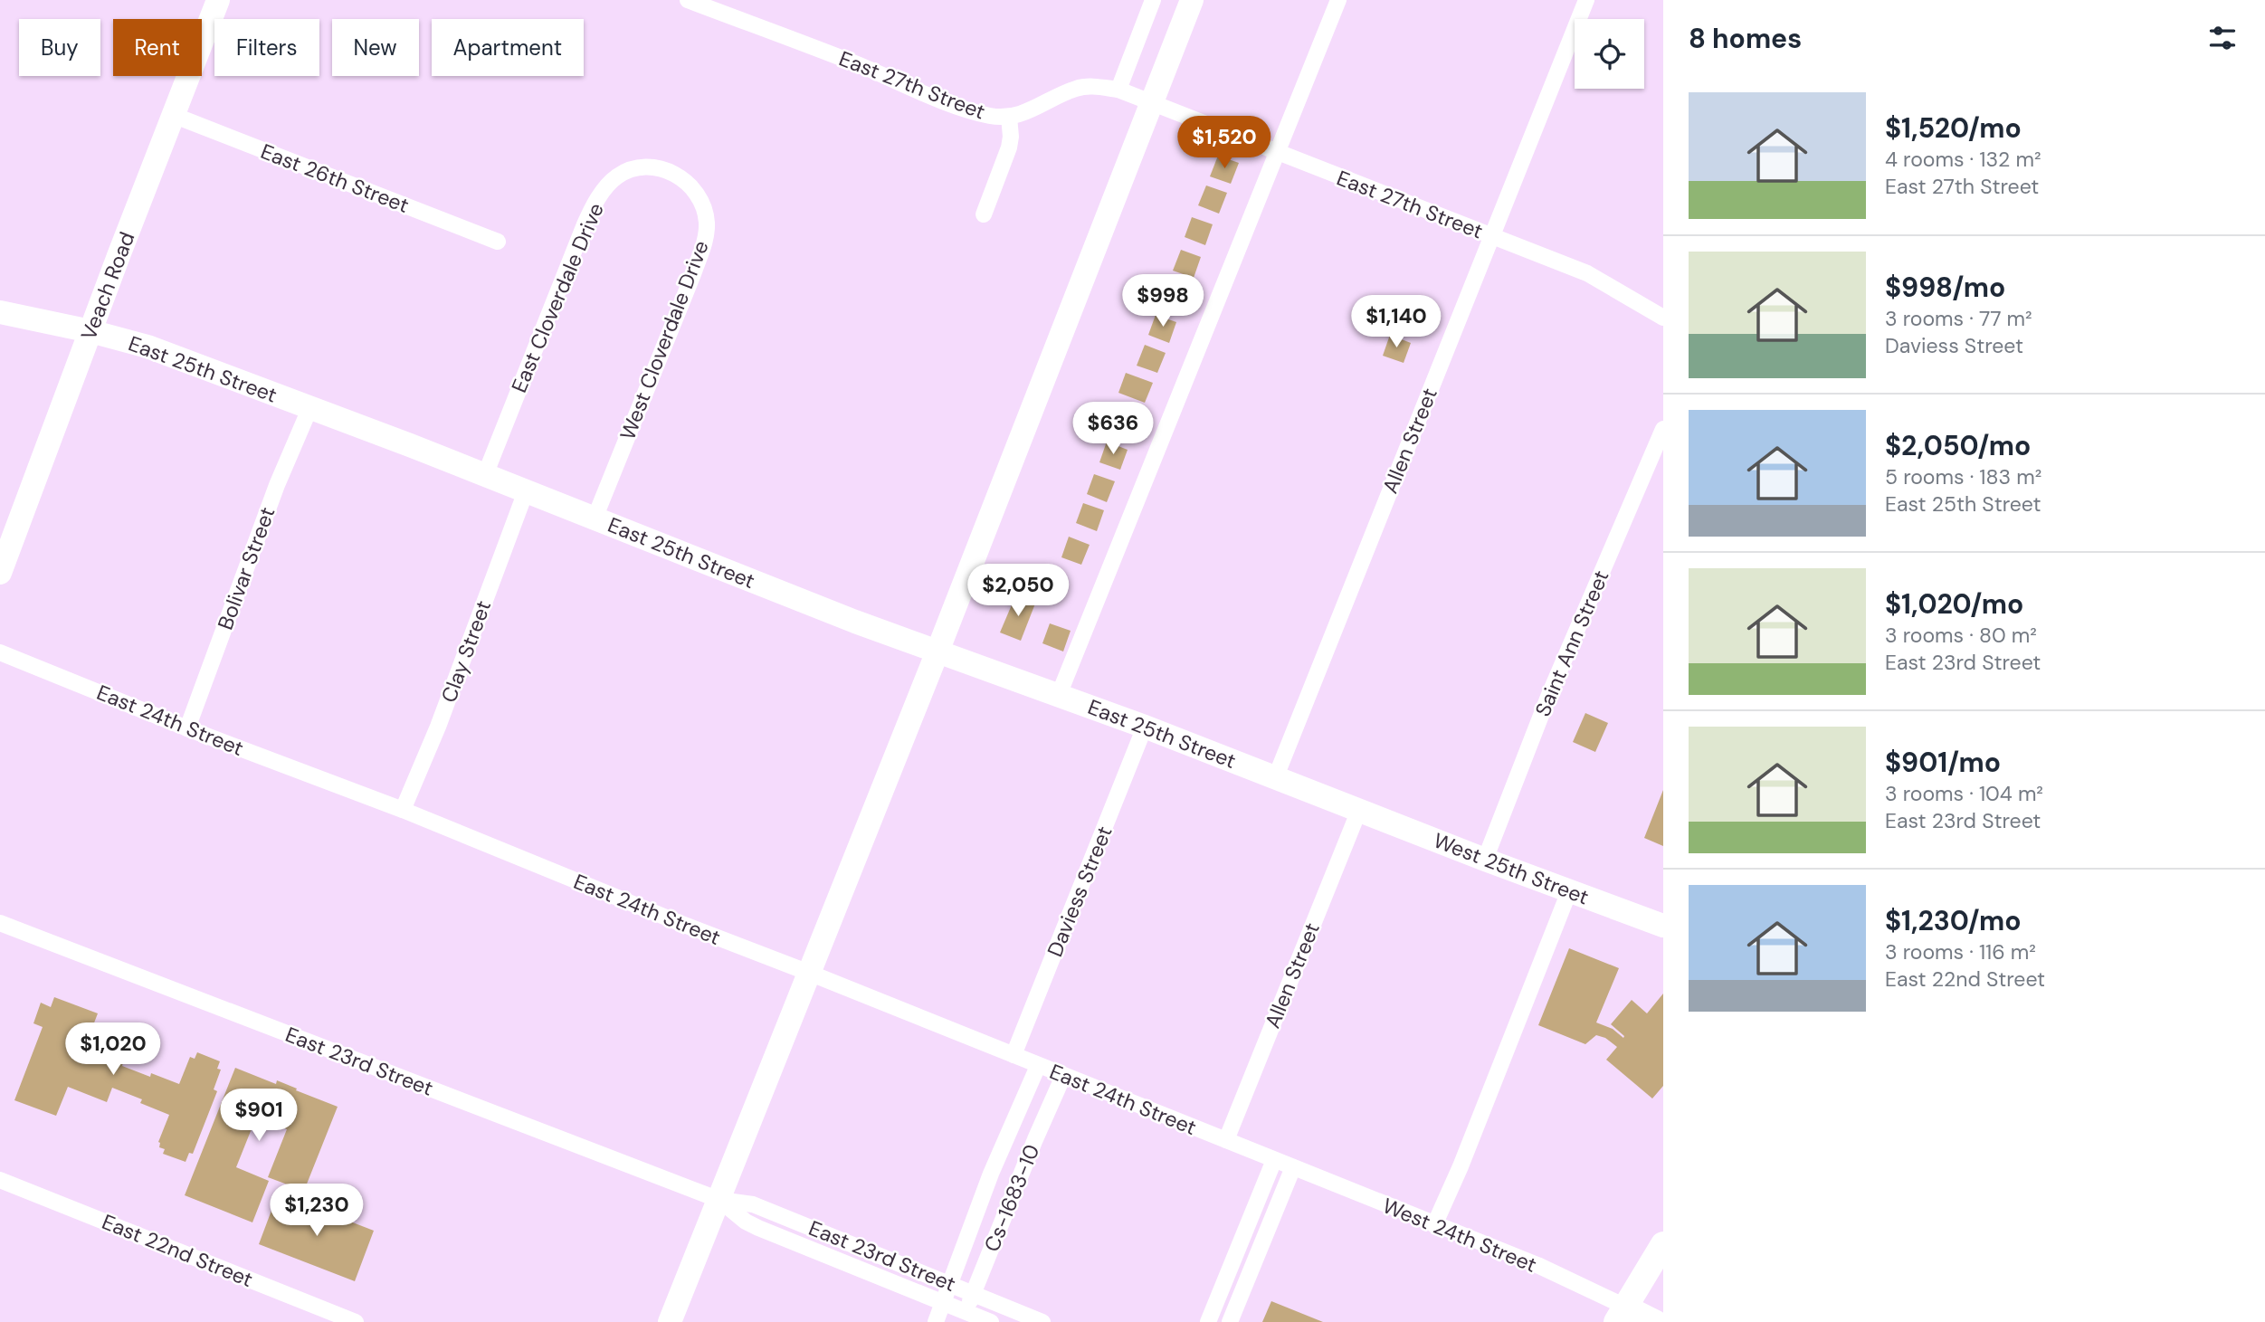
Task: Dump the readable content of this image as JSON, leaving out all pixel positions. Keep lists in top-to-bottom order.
{
  "streets": {
    "street": [
      "East 27th Street",
      "East 26th Street",
      "Veach Road",
      "East Cloverdale Drive",
      "West Cloverdale Drive",
      "East 25th Street",
      "Allen Street",
      "Bolivar Street",
      "Saint Ann Street",
      "Clay Street",
      "East 24th Street",
      "West 25th Street",
      "Daviess Street",
      "East 23rd Street",
      "Cs-1683-10",
      "West 24th Street",
      "East 22nd Street"
    ]
  },
  "crossings": [
    ["East 27th Street", "Allen Street"],
    ["East 26th Street", "Veach Road"],
    ["Veach Road", "East 25th Street"],
    ["East Cloverdale Drive", "West Cloverdale Drive"],
    ["East Cloverdale Drive", "East 25th Street"],
    ["West Cloverdale Drive", "East 25th Street"],
    ["East 25th Street", "Allen Street"],
    ["East 25th Street", "Bolivar Street"],
    ["East 25th Street", "Clay Street"],
    ["East 25th Street", "West 25th Street"],
    ["East 25th Street", "Daviess Street"],
    ["Allen Street", "East 24th Street"],
    ["Allen Street", "West 25th Street"],
    ["Bolivar Street", "East 24th Street"],
    ["Saint Ann Street", "West 25th Street"],
    ["Clay Street", "East 24th Street"],
    ["East 24th Street", "Daviess Street"],
    ["East 24th Street", "Cs-1683-10"],
    ["East 24th Street", "West 24th Street"],
    ["East 23rd Street", "Cs-1683-10"]
  ],
  "page": {
    "heading": "8 homes",
    "chip": [
      "Buy",
      "Rent",
      "Filters",
      "New",
      "Apartment"
    ],
    "list": [
      {
        "name": "$1,520/mo",
        "note": "4 rooms · 132 m² · East 27th Street"
      },
      {
        "name": "$998/mo",
        "note": "3 rooms · 77 m² · Daviess Street"
      },
      {
        "name": "$2,050/mo",
        "note": "5 rooms · 183 m² · East 25th Street"
      },
      {
        "name": "$1,020/mo",
        "note": "3 rooms · 80 m² · East 23rd Street"
      },
      {
        "name": "$901/mo",
        "note": "3 rooms · 104 m² · East 23rd Street"
      },
      {
        "name": "$1,230/mo",
        "note": "3 rooms · 116 m² · East 22nd Street"
      }
    ],
    "price": [
      "$1,520",
      "$998",
      "$1,140",
      "$636",
      "$2,050",
      "$1,020",
      "$901",
      "$1,230"
    ]
  }
}
